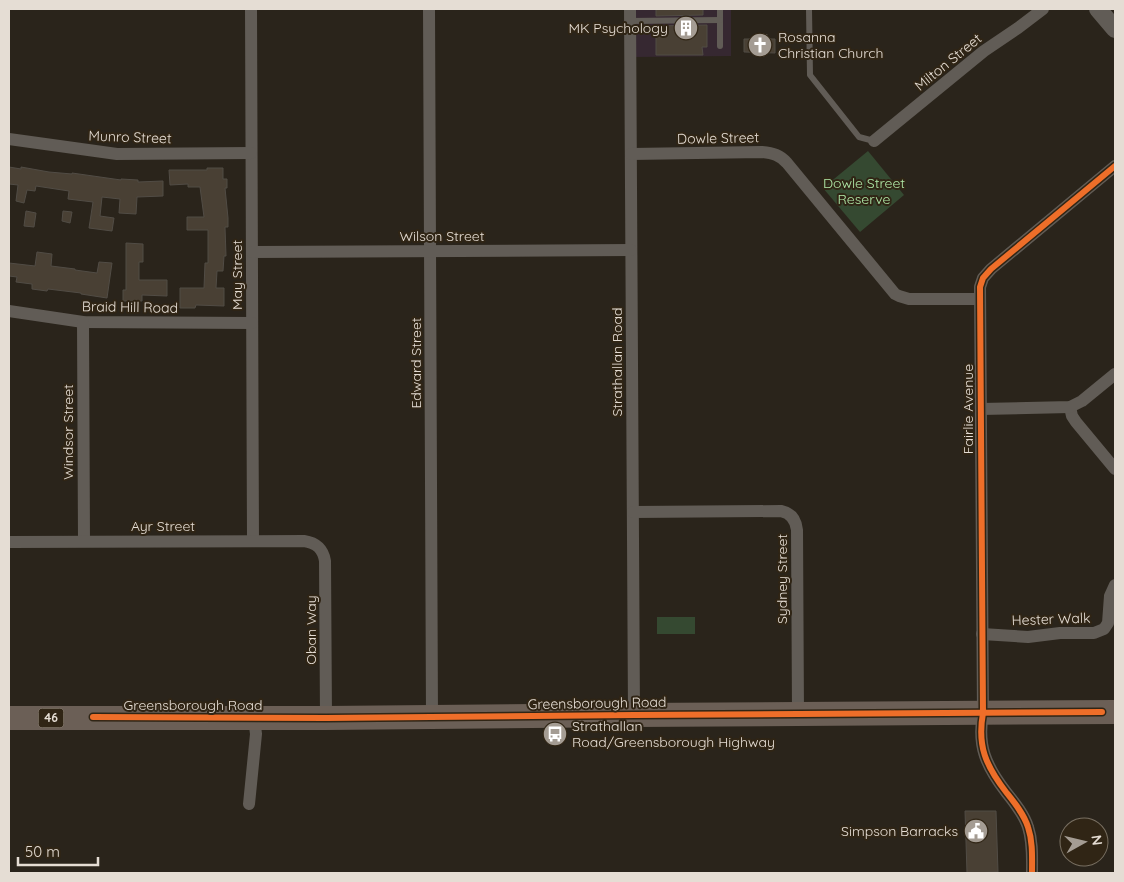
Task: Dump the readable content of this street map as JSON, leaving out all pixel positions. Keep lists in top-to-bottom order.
{
  "streets": {
    "highway": ["Greensborough Road", "46"],
    "street": [
      "Milton Street",
      "Munro Street",
      "Dowle Street",
      "Wilson Street",
      "May Street",
      "Braid Hill Road",
      "Strathallan Road",
      "Edward Street",
      "Fairlie Avenue",
      "Windsor Street",
      "Ayr Street",
      "Sydney Street",
      "Hester Walk",
      "Oban Way"
    ]
  },
  "crossings": [
    ["Munro Street", "May Street"],
    ["Dowle Street", "Strathallan Road"],
    ["Dowle Street", "Fairlie Avenue"],
    ["Wilson Street", "May Street"],
    ["Wilson Street", "Strathallan Road"],
    ["Wilson Street", "Edward Street"],
    ["May Street", "Braid Hill Road"],
    ["May Street", "Ayr Street"],
    ["Braid Hill Road", "Windsor Street"],
    ["Strathallan Road", "Sydney Street"],
    ["Strathallan Road", "Greensborough Road"],
    ["Edward Street", "Greensborough Road"],
    ["Fairlie Avenue", "Hester Walk"],
    ["Fairlie Avenue", "Greensborough Road"],
    ["Windsor Street", "Ayr Street"],
    ["Ayr Street", "Oban Way"],
    ["Sydney Street", "Greensborough Road"],
    ["Oban Way", "Greensborough Road"]
  ],
  "parks": ["Dowle Street Reserve"],
  "places": {
    "building": ["MK Psychology"],
    "church": ["Rosanna Christian Church"],
    "bus stop": ["Strathallan Road/Greensborough Highway"],
    "public building": ["Simpson Barracks"]
  },
  "scale_bar": "50 m",
  "north": "right"
}
